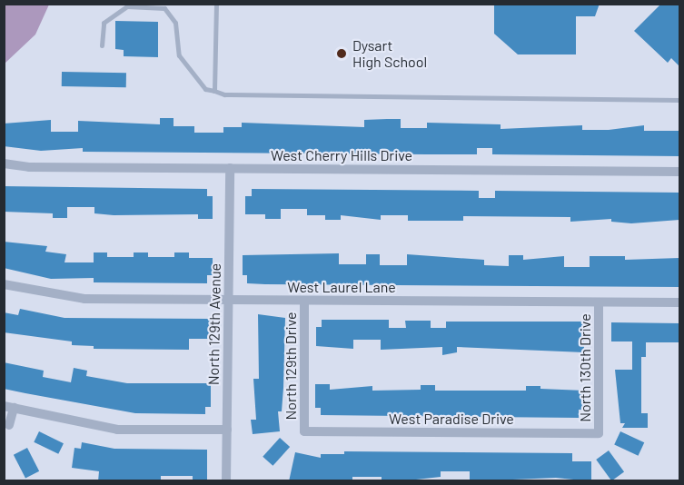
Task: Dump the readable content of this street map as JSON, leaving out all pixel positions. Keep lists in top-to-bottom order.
{
  "streets": {
    "street": [
      "West Cherry Hills Drive",
      "West Laurel Lane",
      "North 129th Avenue",
      "North 129th Drive",
      "North 130th Drive",
      "West Paradise Drive"
    ]
  },
  "crossings": [
    ["West Cherry Hills Drive", "North 129th Avenue"],
    ["West Laurel Lane", "North 129th Avenue"],
    ["West Laurel Lane", "North 129th Drive"],
    ["West Laurel Lane", "North 130th Drive"],
    ["North 129th Drive", "West Paradise Drive"],
    ["North 130th Drive", "West Paradise Drive"]
  ],
  "places": ["Dysart High School"]
}
